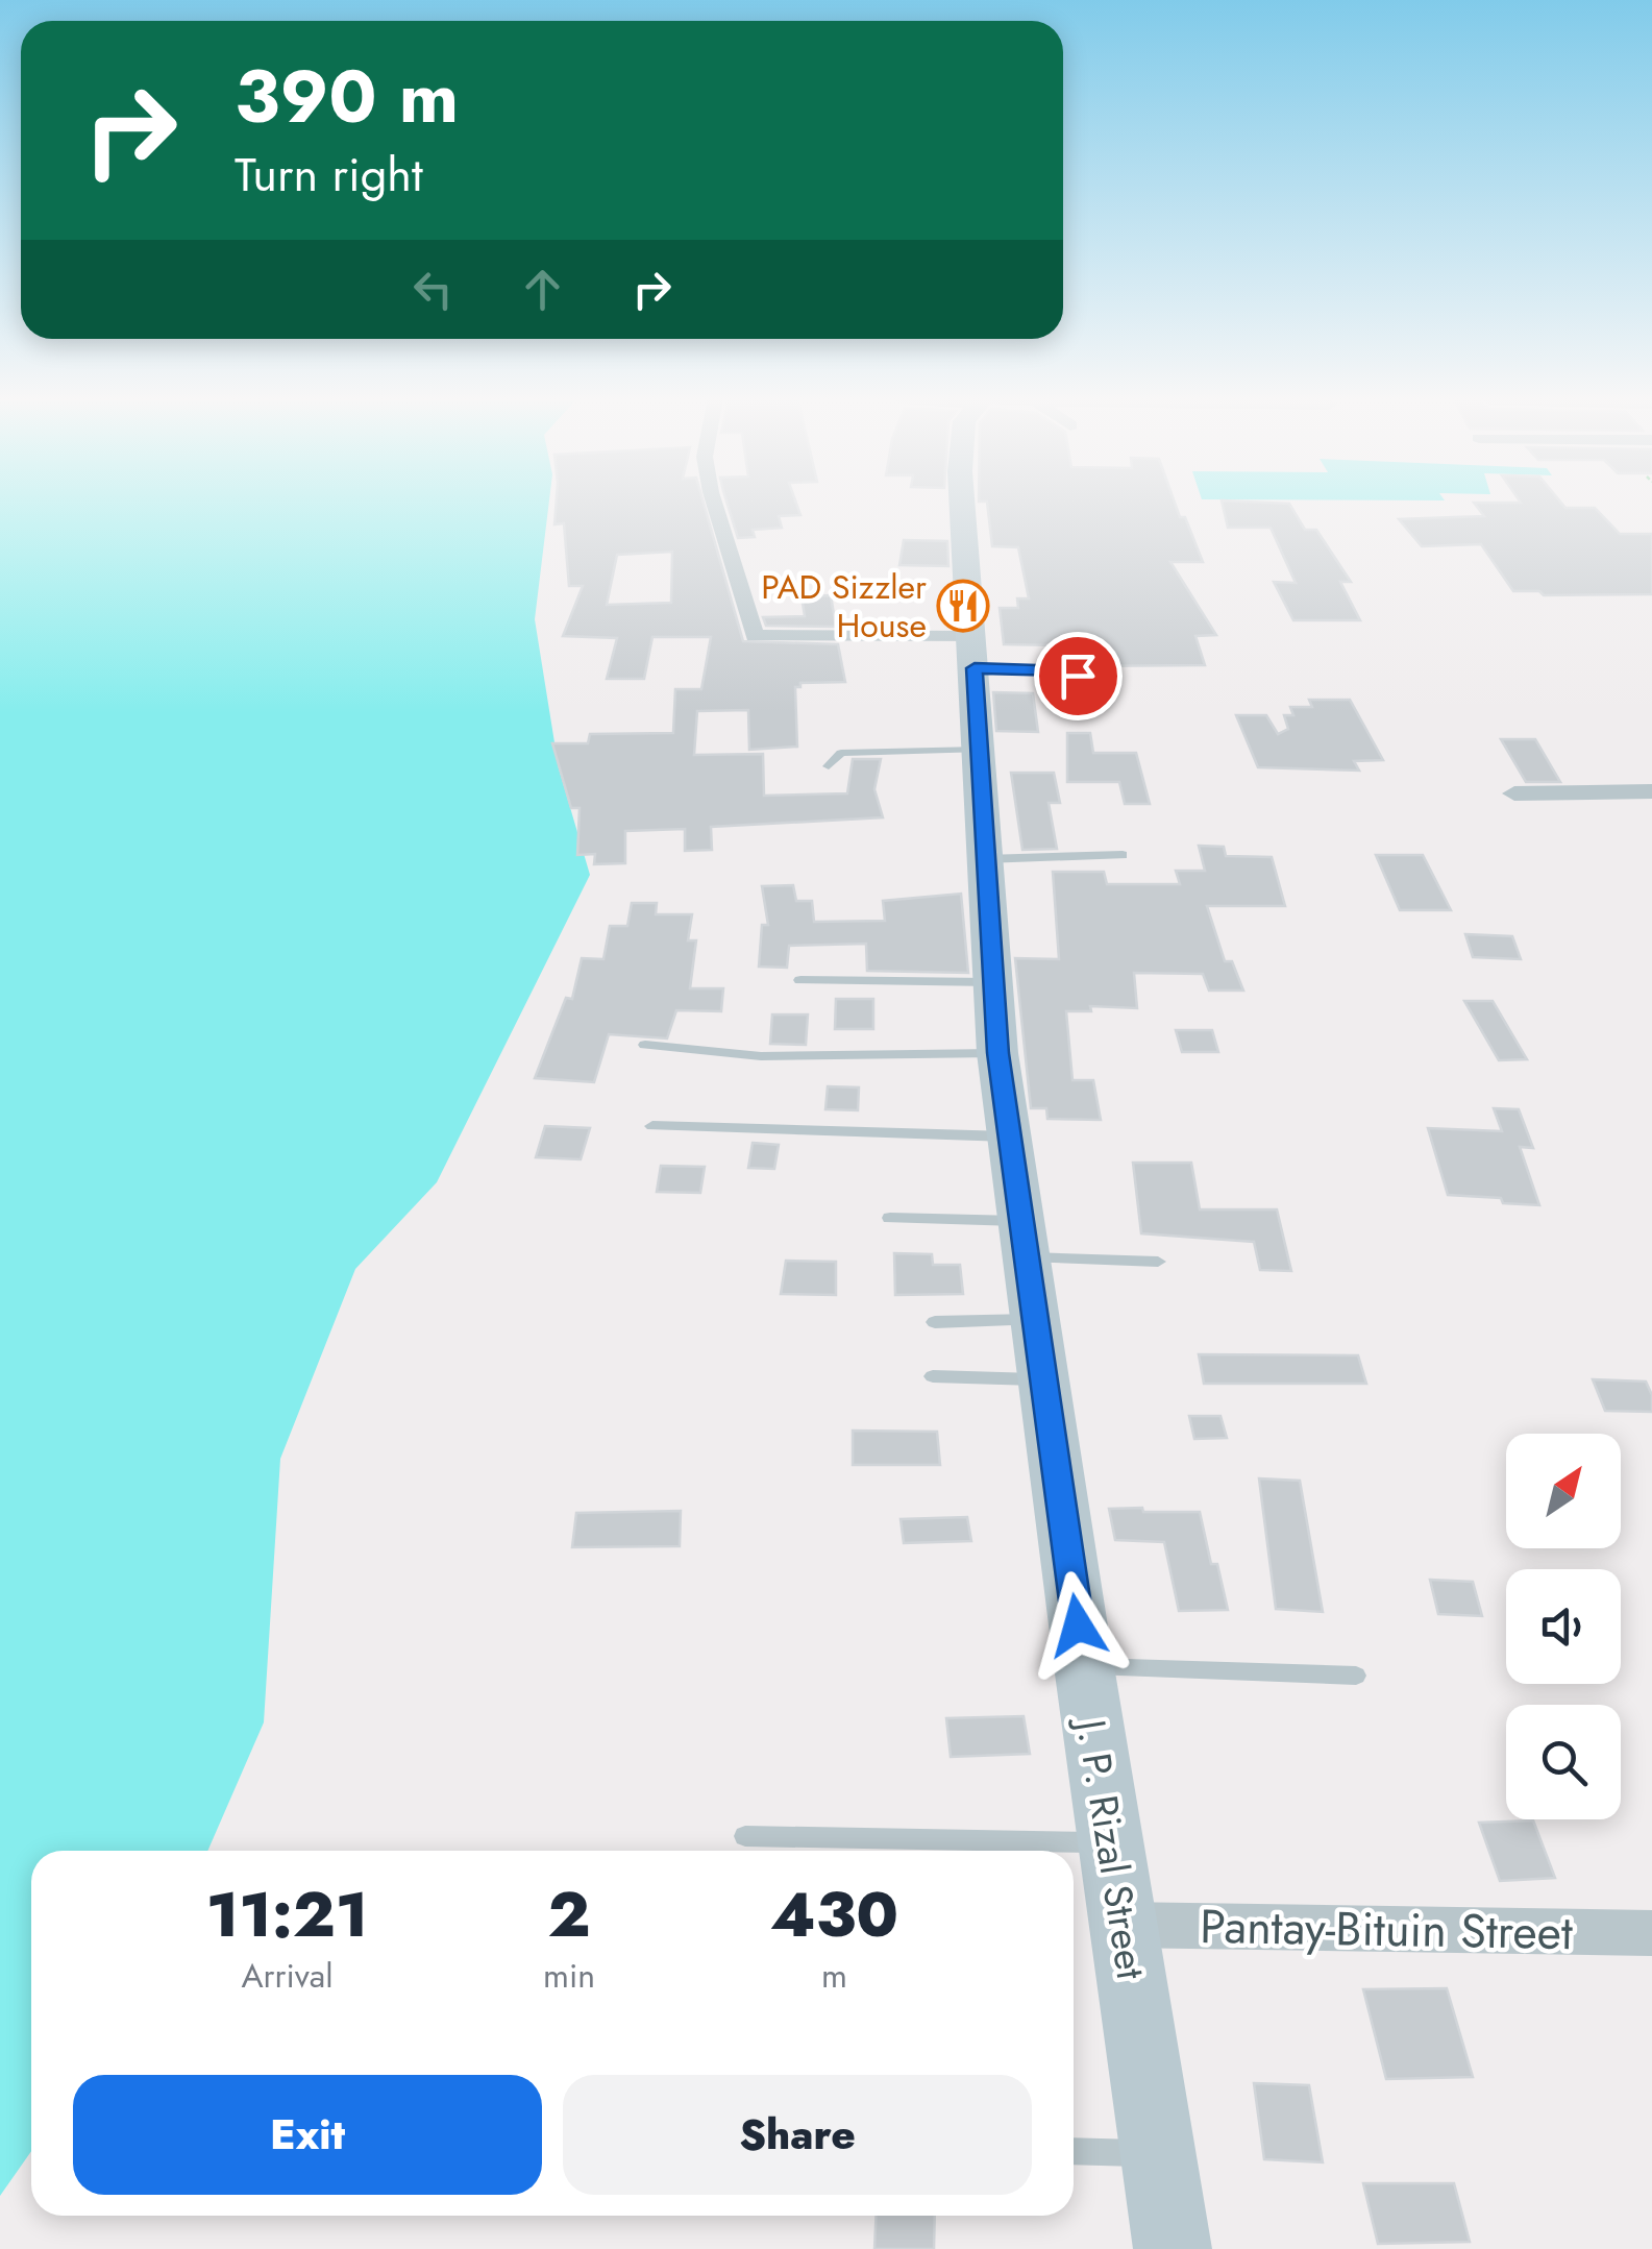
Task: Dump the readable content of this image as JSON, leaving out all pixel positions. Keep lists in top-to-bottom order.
{
  "streets": {
    "main road": ["J. P. Rizal Street"],
    "street": ["Pantay-Bituin Street"]
  },
  "crossings": [
    ["J. P. Rizal Street", "Pantay-Bituin Street"]
  ],
  "places": {
    "restaurant": ["PAD Sizzler House"]
  },
  "north": "top right",
  "page": {
    "turn": ["390 m", "Turn right"],
    "eta": [
      "11:21",
      "Arrival",
      "2",
      "min",
      "430",
      "m"
    ],
    "buttons": ["Exit", "Share"]
  }
}
